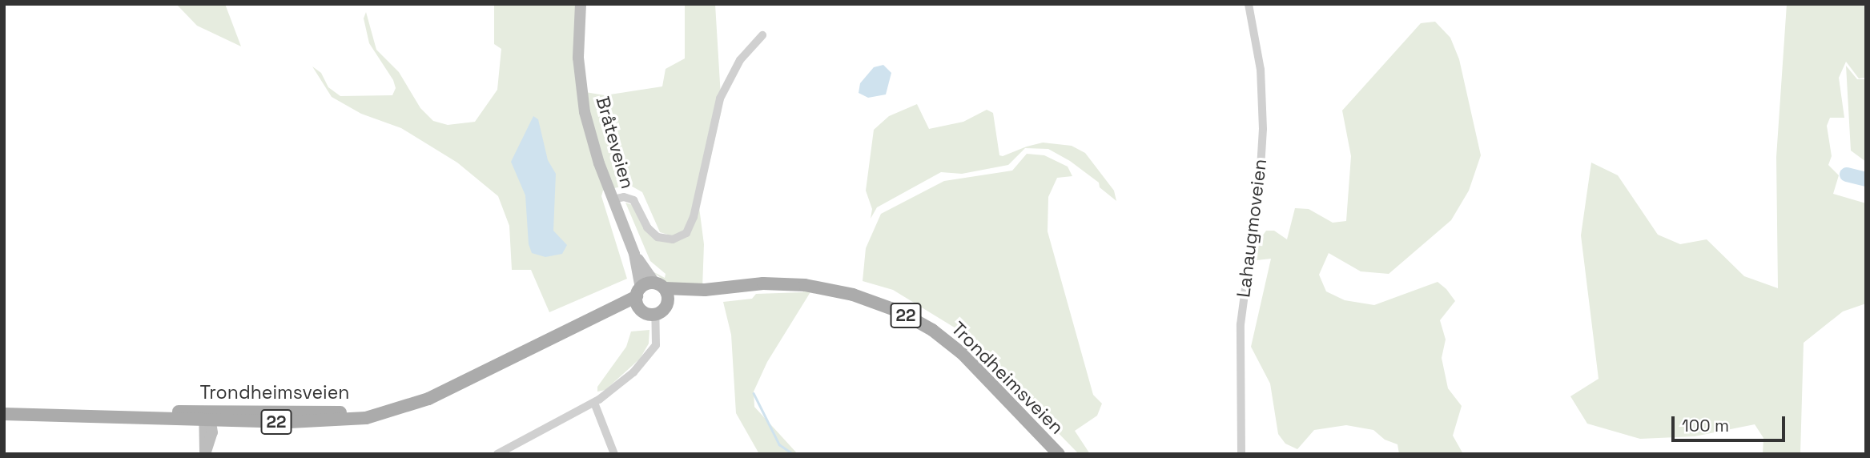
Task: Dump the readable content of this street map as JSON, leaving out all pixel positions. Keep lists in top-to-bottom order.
{
  "streets": {
    "main road": ["Bråteveien", "22", "Trondheimsveien"],
    "street": ["Lahaugmoveien"]
  },
  "crossings": [
    ["Bråteveien", "22"],
    ["Bråteveien", "Trondheimsveien"],
    ["22", "Trondheimsveien"]
  ],
  "scale_bar": "100 m"
}
